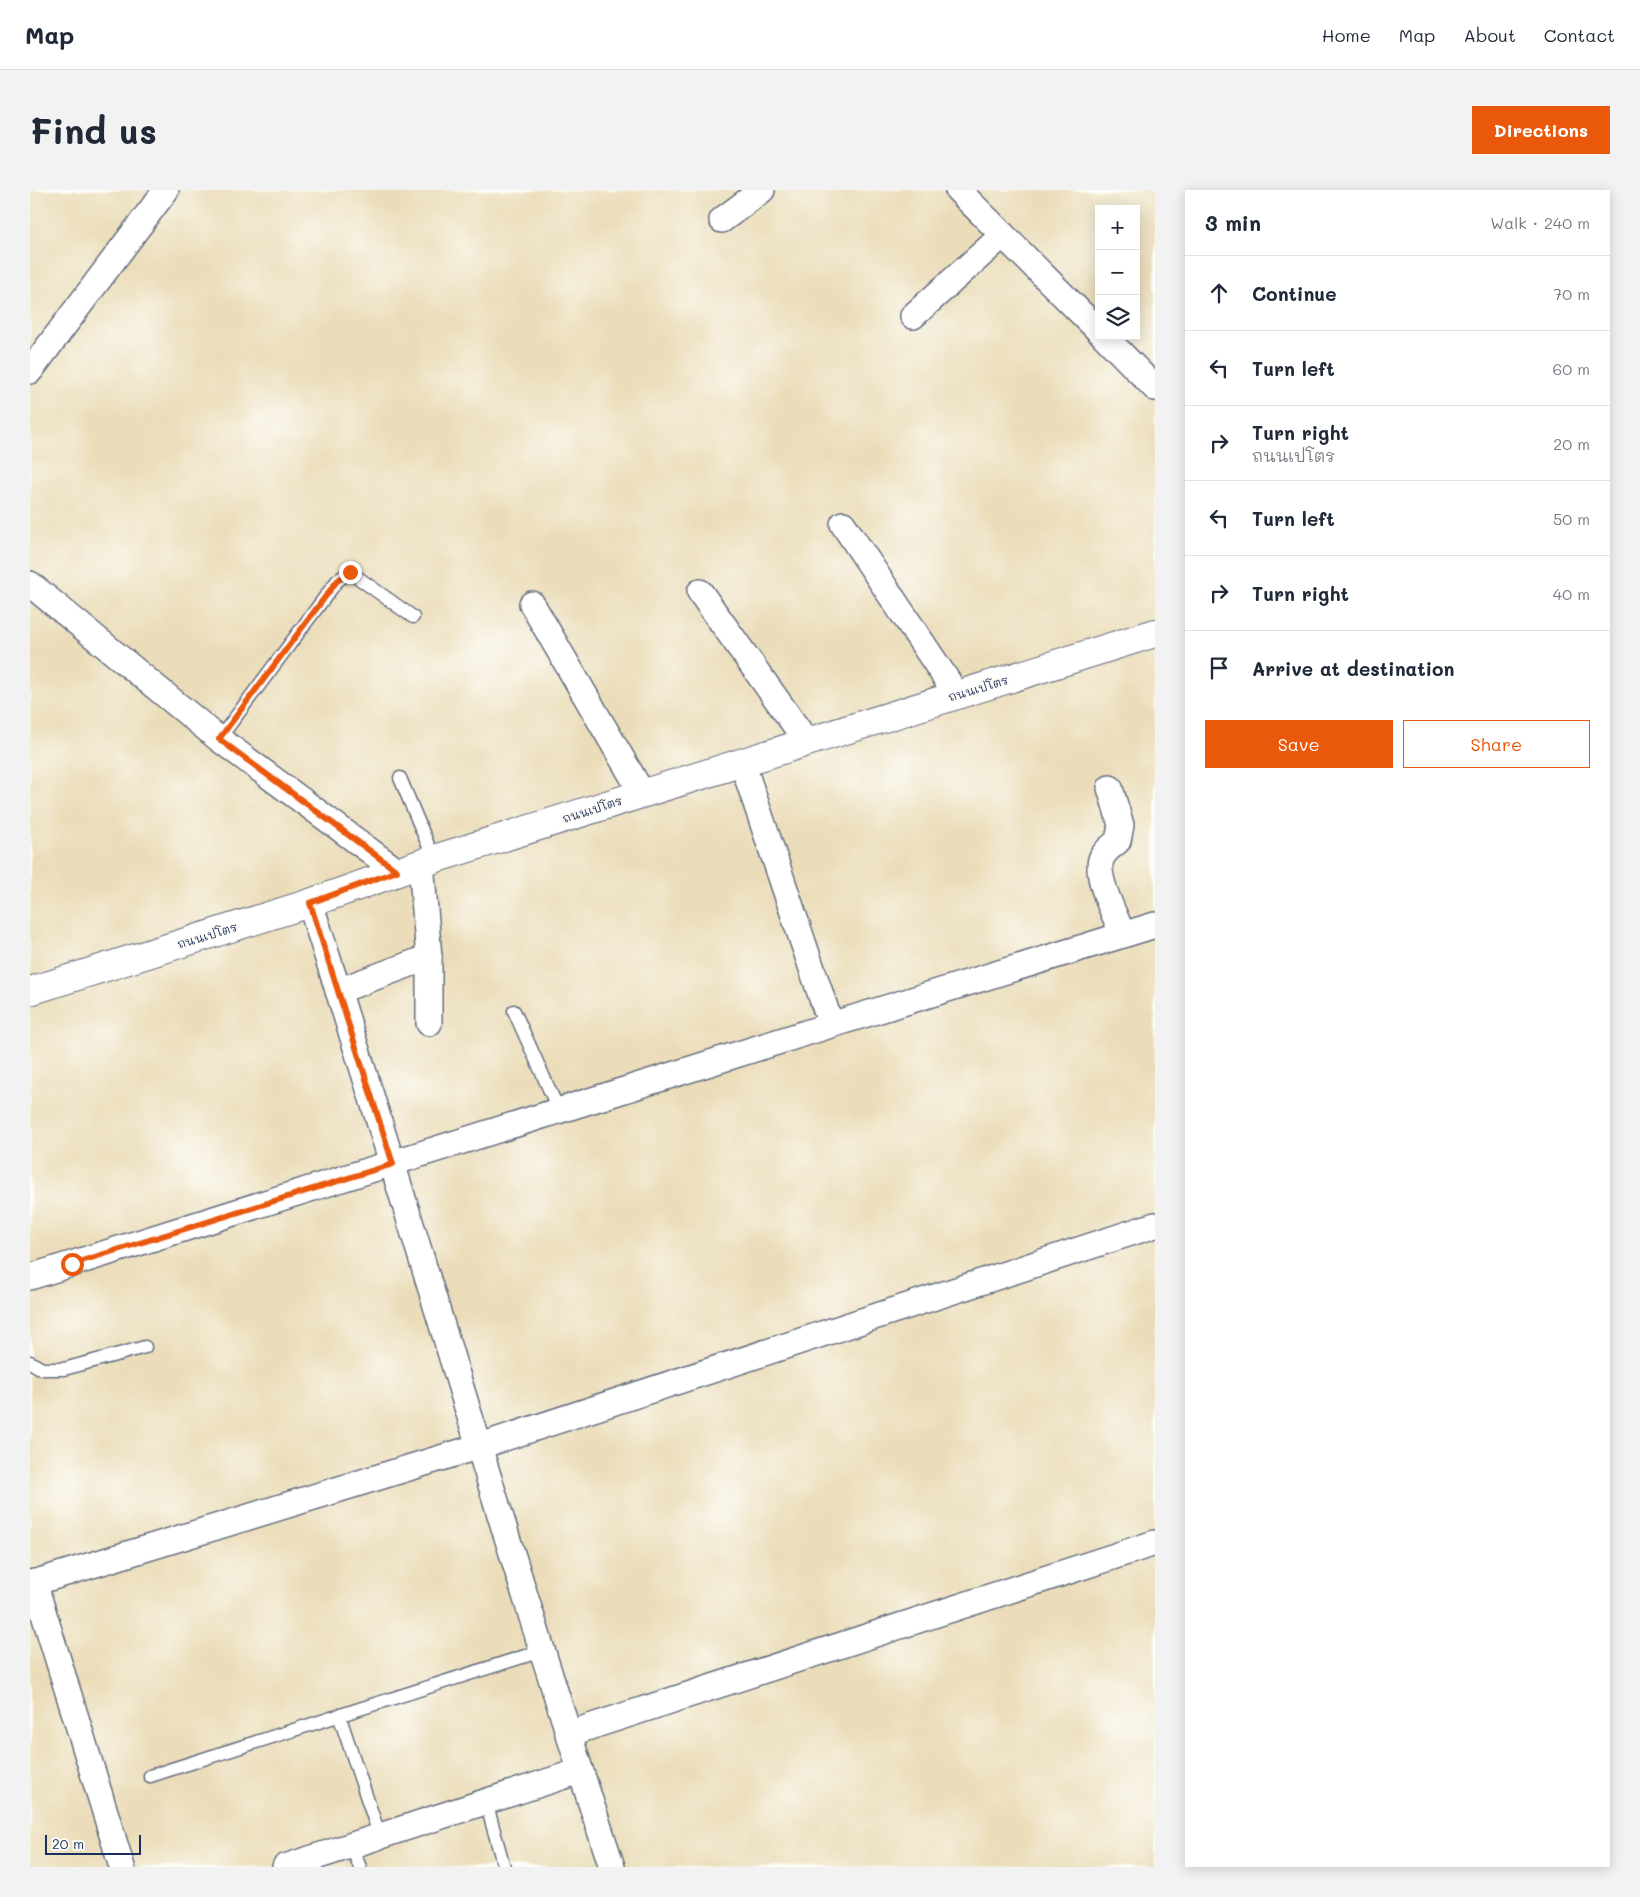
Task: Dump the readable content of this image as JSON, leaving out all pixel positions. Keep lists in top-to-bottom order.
{
  "streets": {
    "street": ["ถนนเปโตร"]
  },
  "scale_bar": "20 m",
  "page": {
    "header": "Map",
    "nav": [
      "Home",
      "Map",
      "About",
      "Contact"
    ],
    "buttons": [
      "Directions",
      ["Save", "Share"]
    ],
    "title": "Find us",
    "heading": ["3 min", "Walk · 240 m"],
    "map_buttons": ["+", "−"],
    "list": [
      ["Continue", "70 m"],
      ["Turn left", "60 m"],
      ["Turn right", "ถนนเปโตร", "20 m"],
      ["Turn left", "50 m"],
      ["Turn right", "40 m"],
      "Arrive at destination"
    ],
    "scale": "20 m"
  }
}
